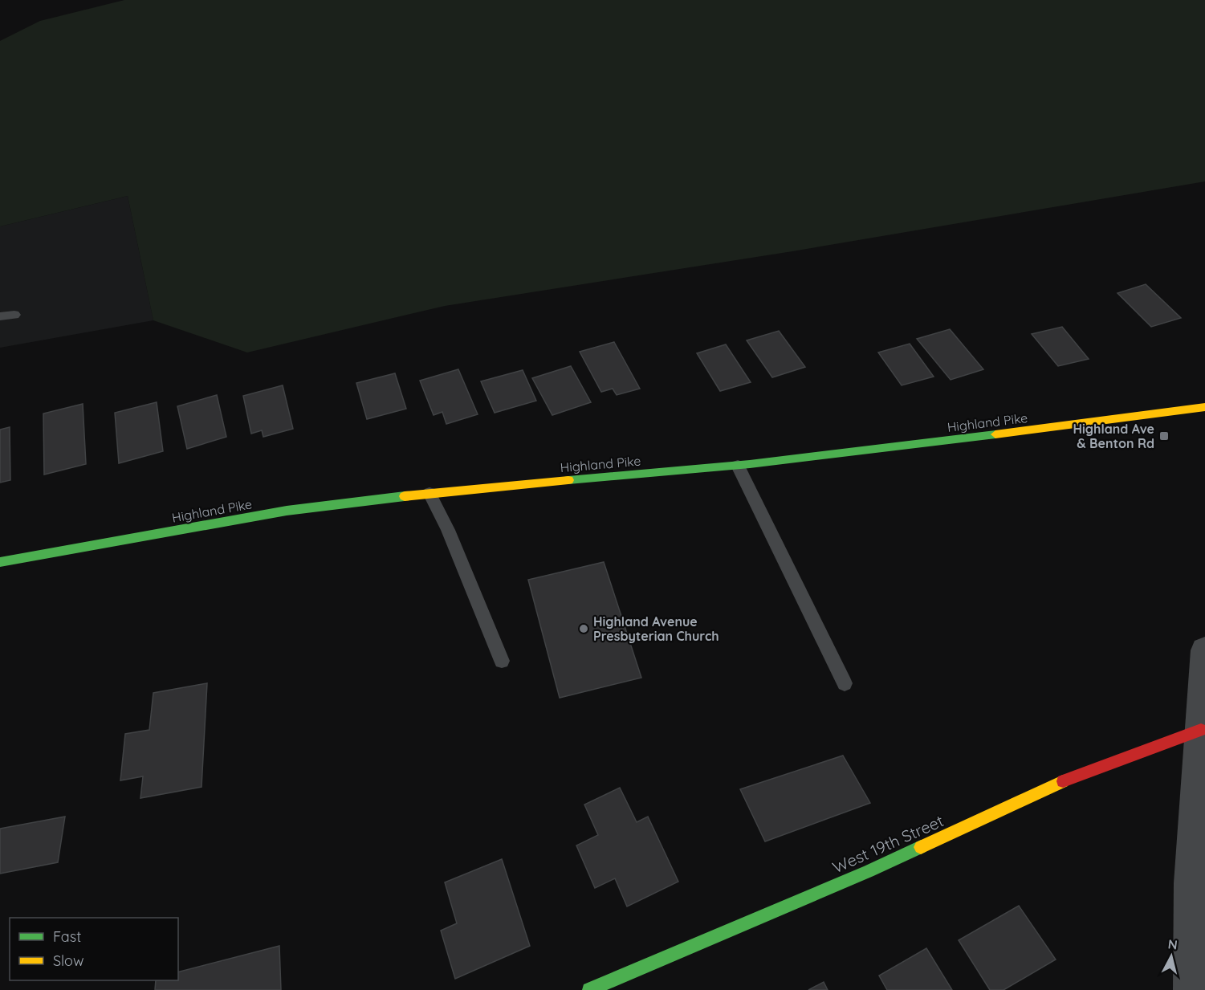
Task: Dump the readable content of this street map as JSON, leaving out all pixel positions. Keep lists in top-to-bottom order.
{
  "streets": {
    "street": ["Highland Pike", "West 19th Street"]
  },
  "places": {
    "transit": ["Highland Ave & Benton Rd"],
    "other": ["Highland Avenue Presbyterian Church"]
  },
  "legend": ["Fast", "Slow"],
  "north": "top"
}
